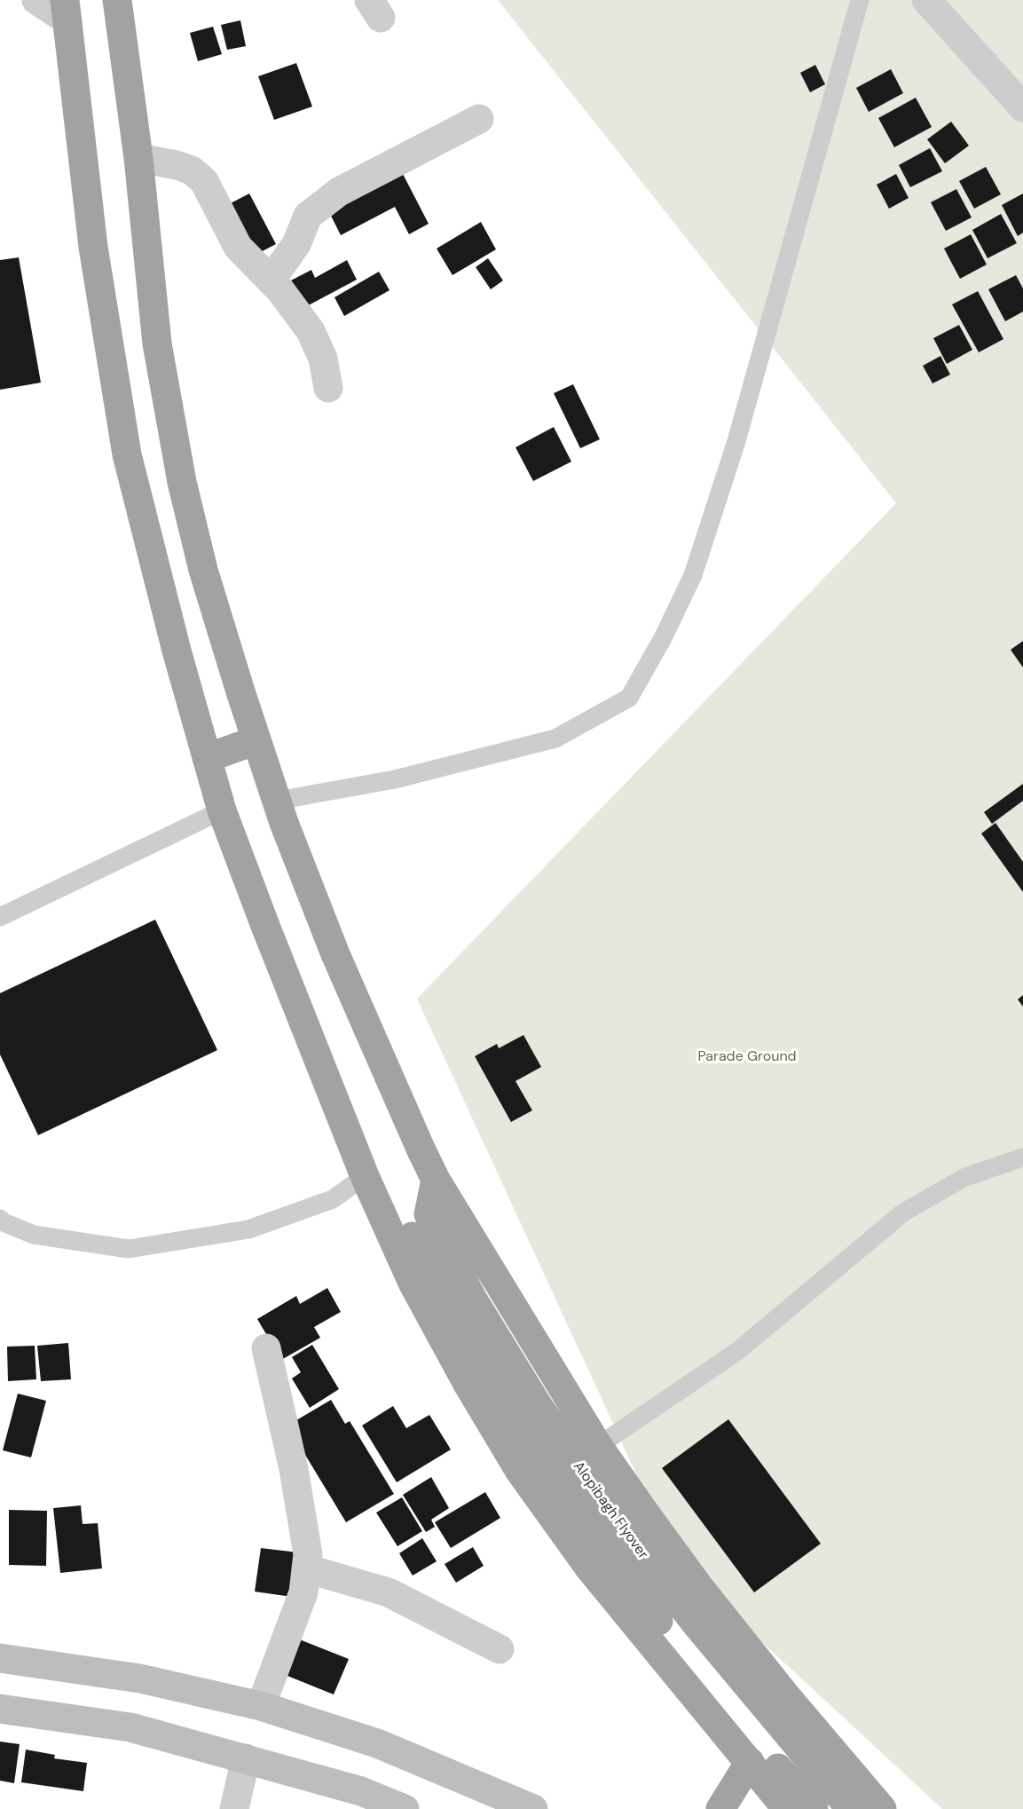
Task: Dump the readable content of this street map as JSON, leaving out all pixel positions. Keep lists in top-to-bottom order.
{
  "streets": {
    "highway": ["Alopibagh Flyover"]
  },
  "parks": ["Parade Ground"]
}
